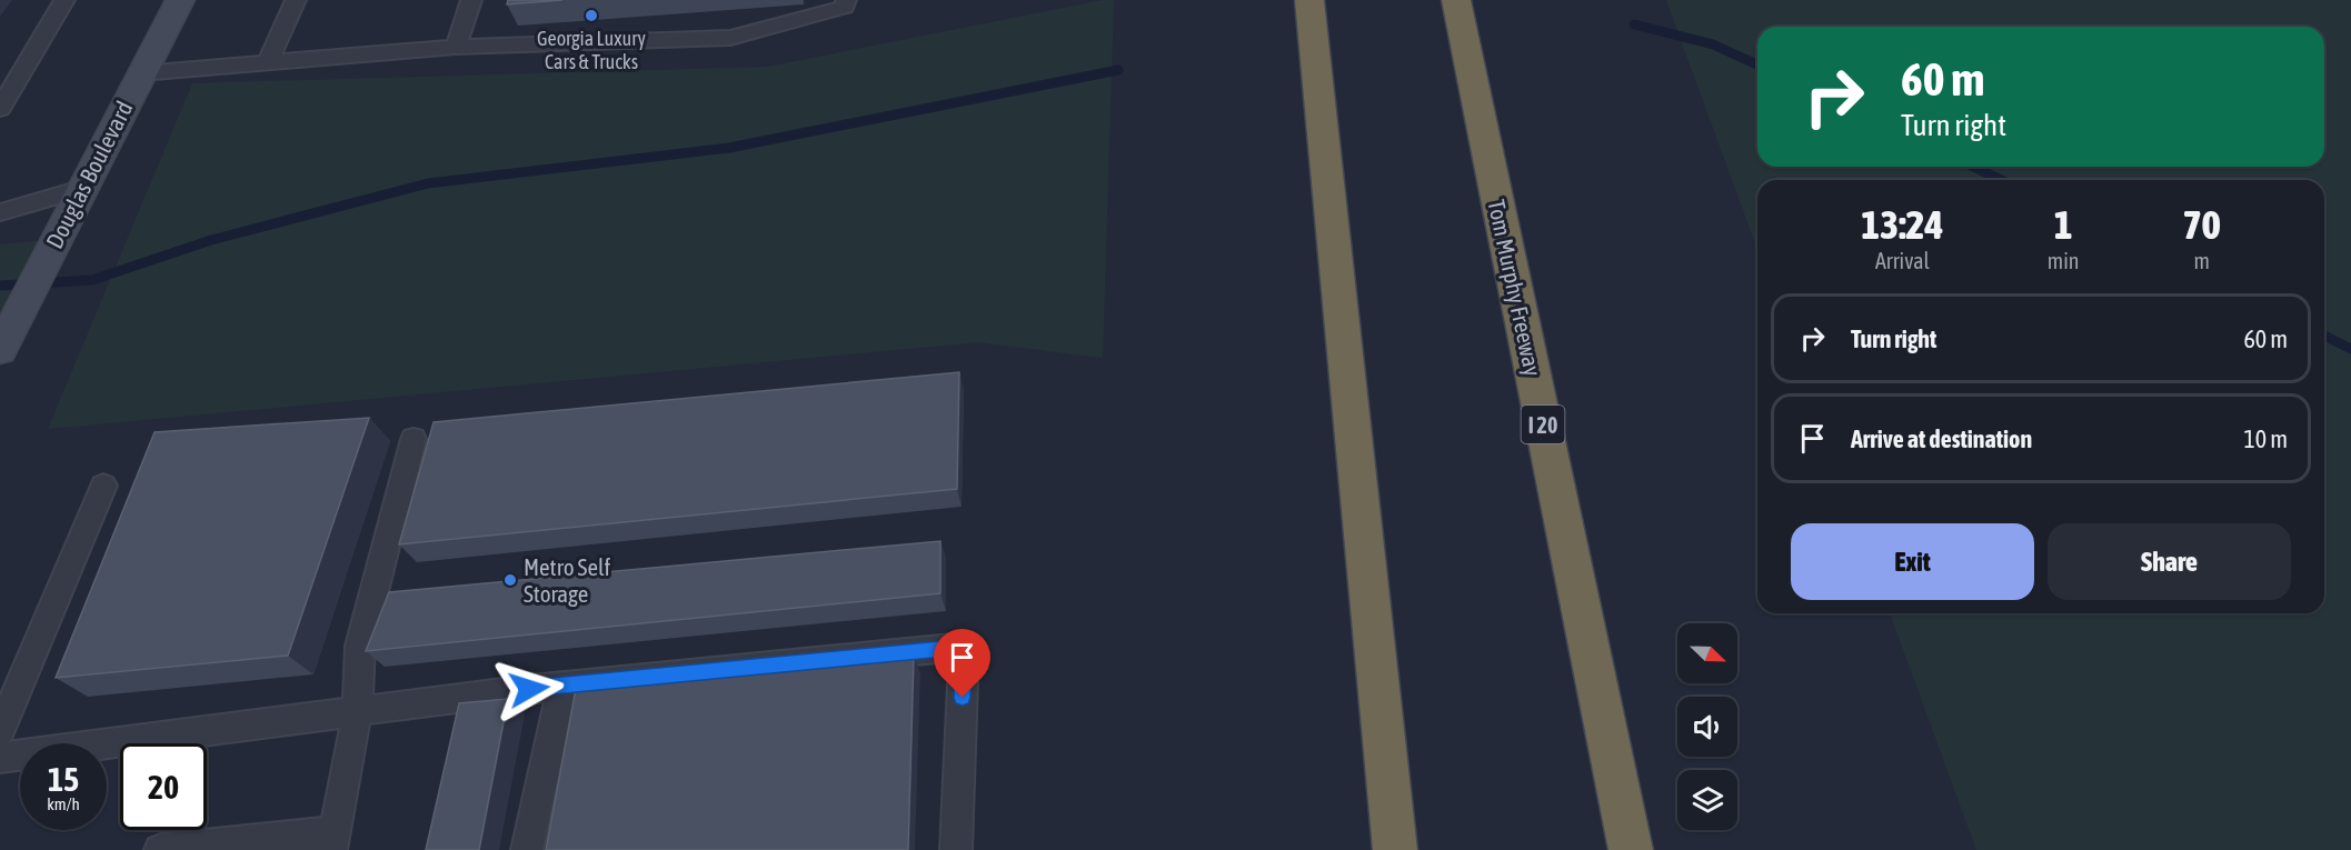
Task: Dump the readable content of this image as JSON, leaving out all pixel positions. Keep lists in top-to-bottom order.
{
  "streets": {
    "highway": ["Tom Murphy Freeway", "I 20"],
    "main road": ["Douglas Boulevard"]
  },
  "places": ["Georgia Luxury Cars & Trucks", "Metro Self Storage"],
  "north": "bottom right",
  "page": {
    "turn": ["60 m", "Turn right"],
    "eta": [
      "13:24",
      "Arrival",
      "1",
      "min",
      "70",
      "m"
    ],
    "list": [
      {
        "name": "Turn right",
        "value": "60 m"
      },
      {
        "name": "Arrive at destination",
        "value": "10 m"
      }
    ],
    "buttons": ["Exit", "Share"],
    "speed": "15 km/h",
    "limit": "20"
  }
}
